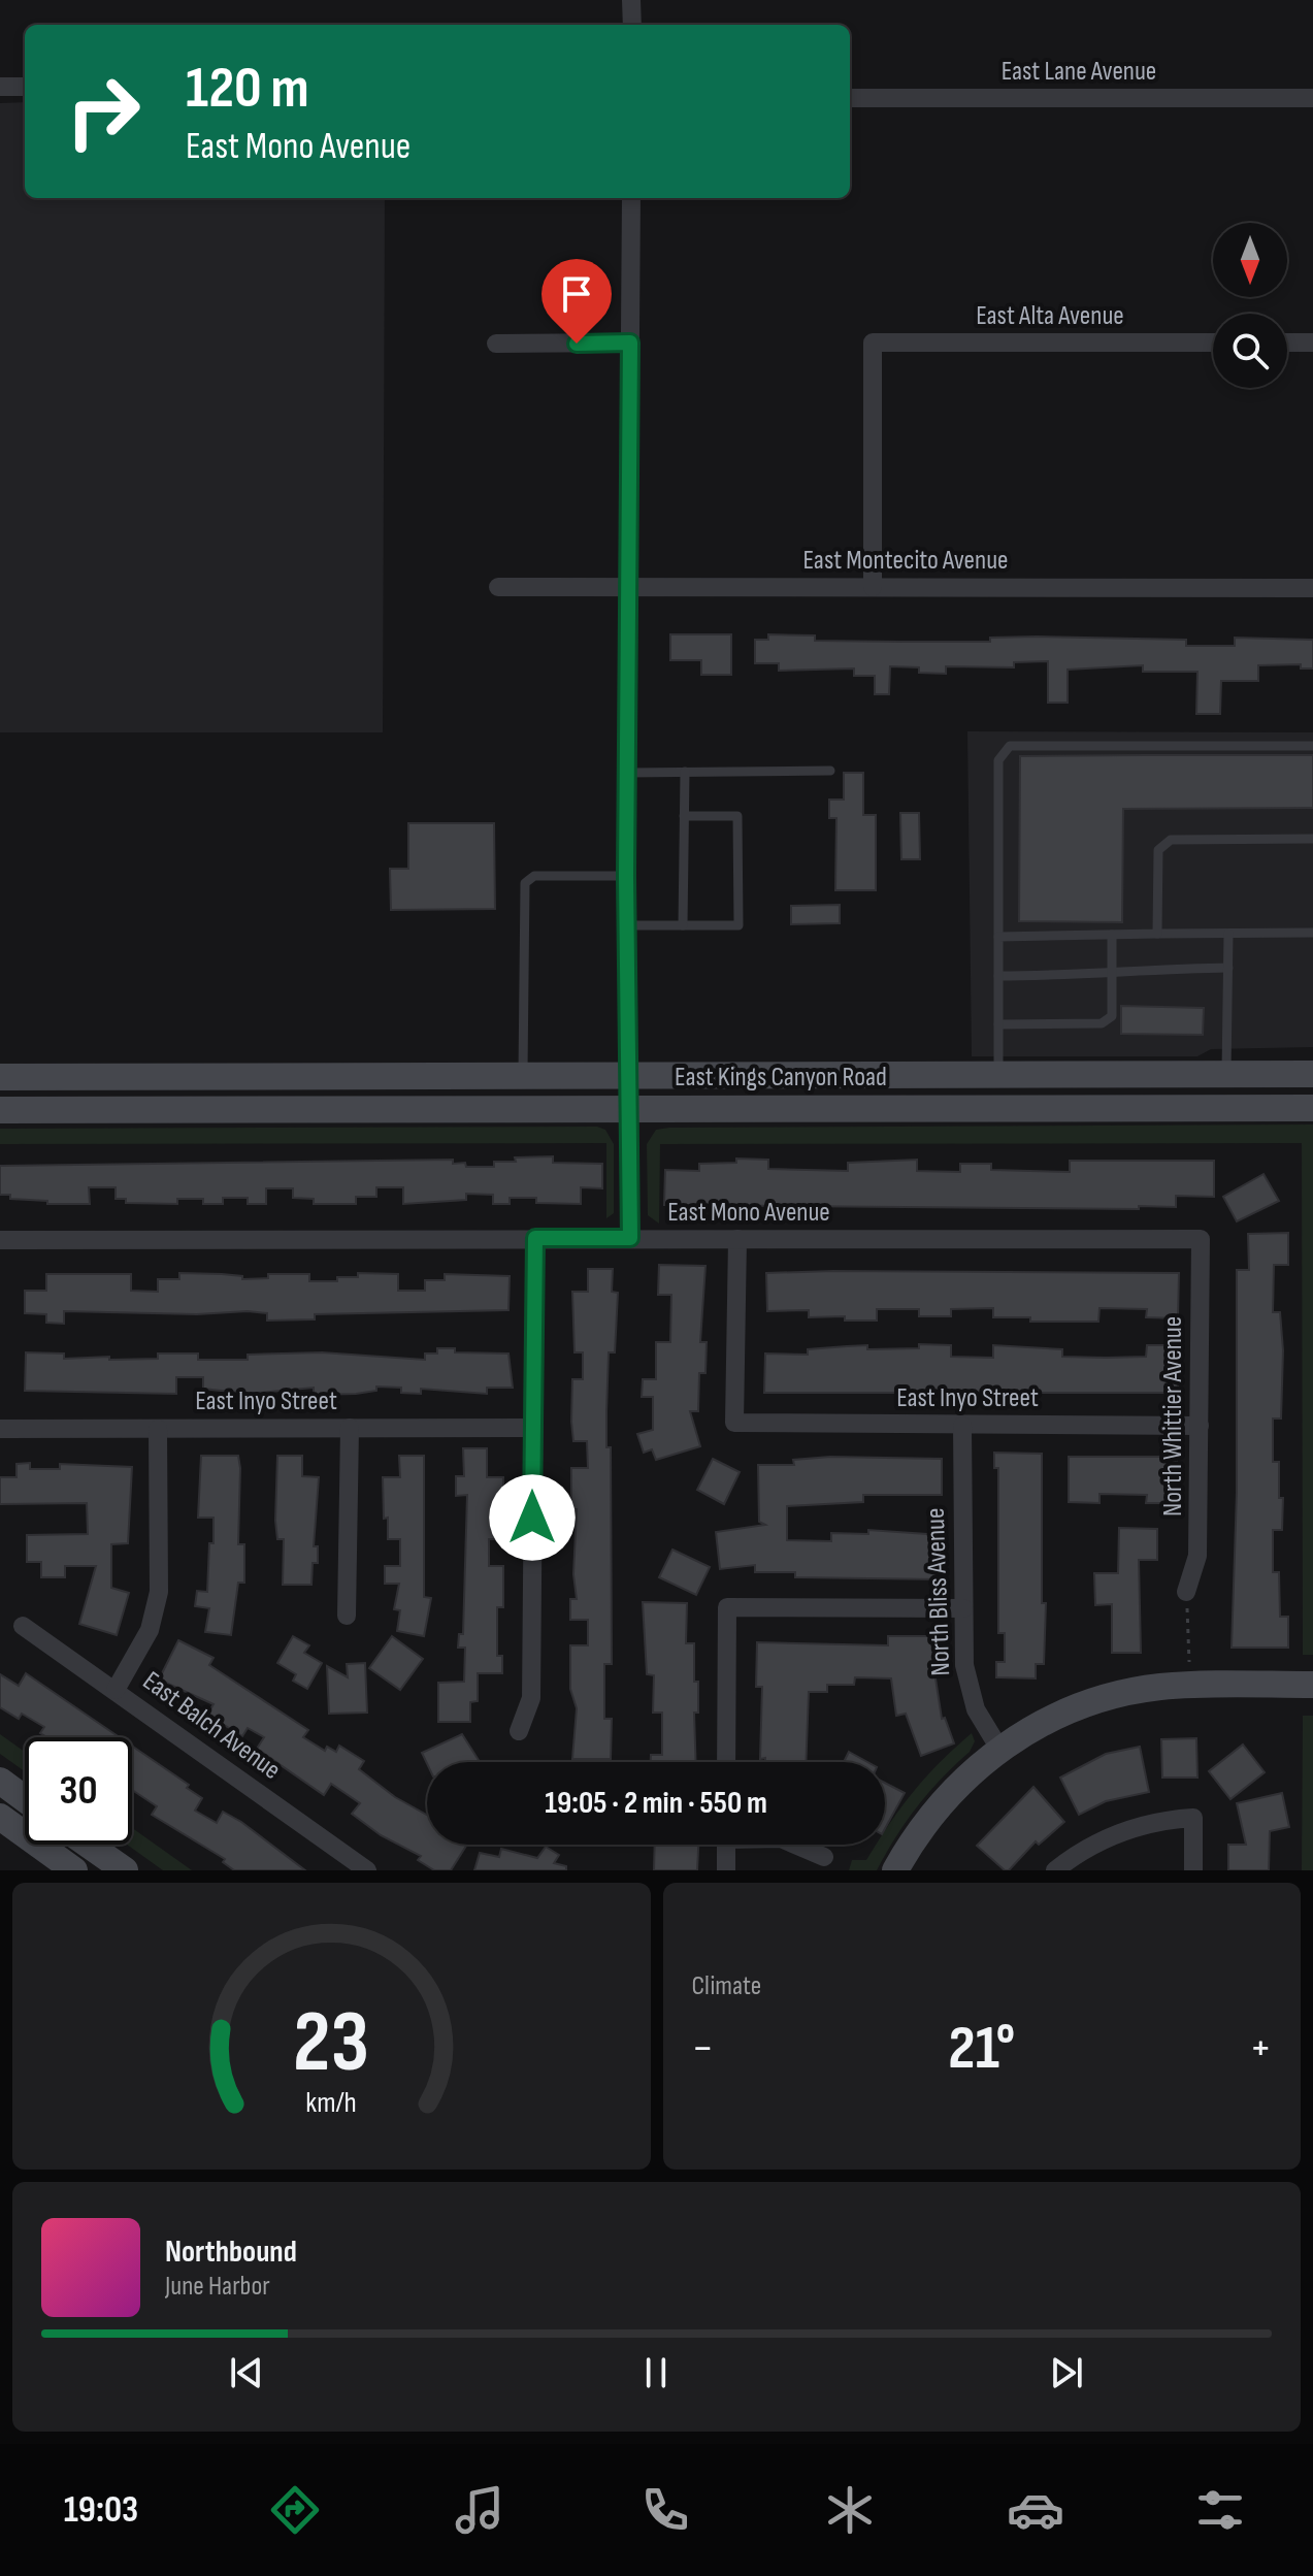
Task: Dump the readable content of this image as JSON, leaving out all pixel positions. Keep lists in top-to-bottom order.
{
  "streets": {
    "main road": ["East Kings Canyon Road"],
    "street": [
      "East Lane Avenue",
      "East Alta Avenue",
      "East Montecito Avenue",
      "East Mono Avenue",
      "East Inyo Street",
      "North Whittier Avenue",
      "North Bliss Avenue",
      "East Balch Avenue"
    ]
  },
  "crossings": [
    ["East Alta Avenue", "East Montecito Avenue"],
    ["East Mono Avenue", "East Inyo Street"],
    ["East Mono Avenue", "North Whittier Avenue"],
    ["East Inyo Street", "North Whittier Avenue"],
    ["East Inyo Street", "North Bliss Avenue"]
  ],
  "north": "bottom",
  "page": {
    "turn": ["120 m", "East Mono Avenue"],
    "limit": "30",
    "trip": "19:05 · 2 min · 550 m",
    "tile": "Climate",
    "heat": ["−", "21°", "+"],
    "song": ["Northbound", "June Harbor"],
    "tabs": "19:03",
    "gauge": ["23", "km/h"]
  }
}
